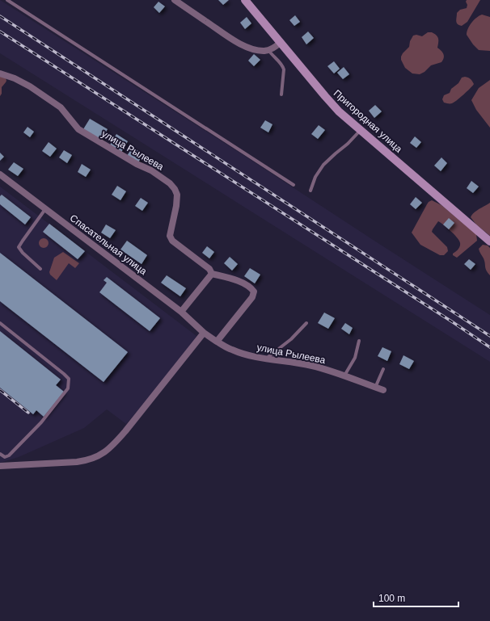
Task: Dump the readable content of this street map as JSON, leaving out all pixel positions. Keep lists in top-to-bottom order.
{
  "streets": {
    "main road": ["Пригородная улица"],
    "street": ["улица Рылеева", "Спасательная улица"]
  },
  "crossings": [
    ["улица Рылеева", "Спасательная улица"]
  ],
  "scale_bar": "100 m"
}
